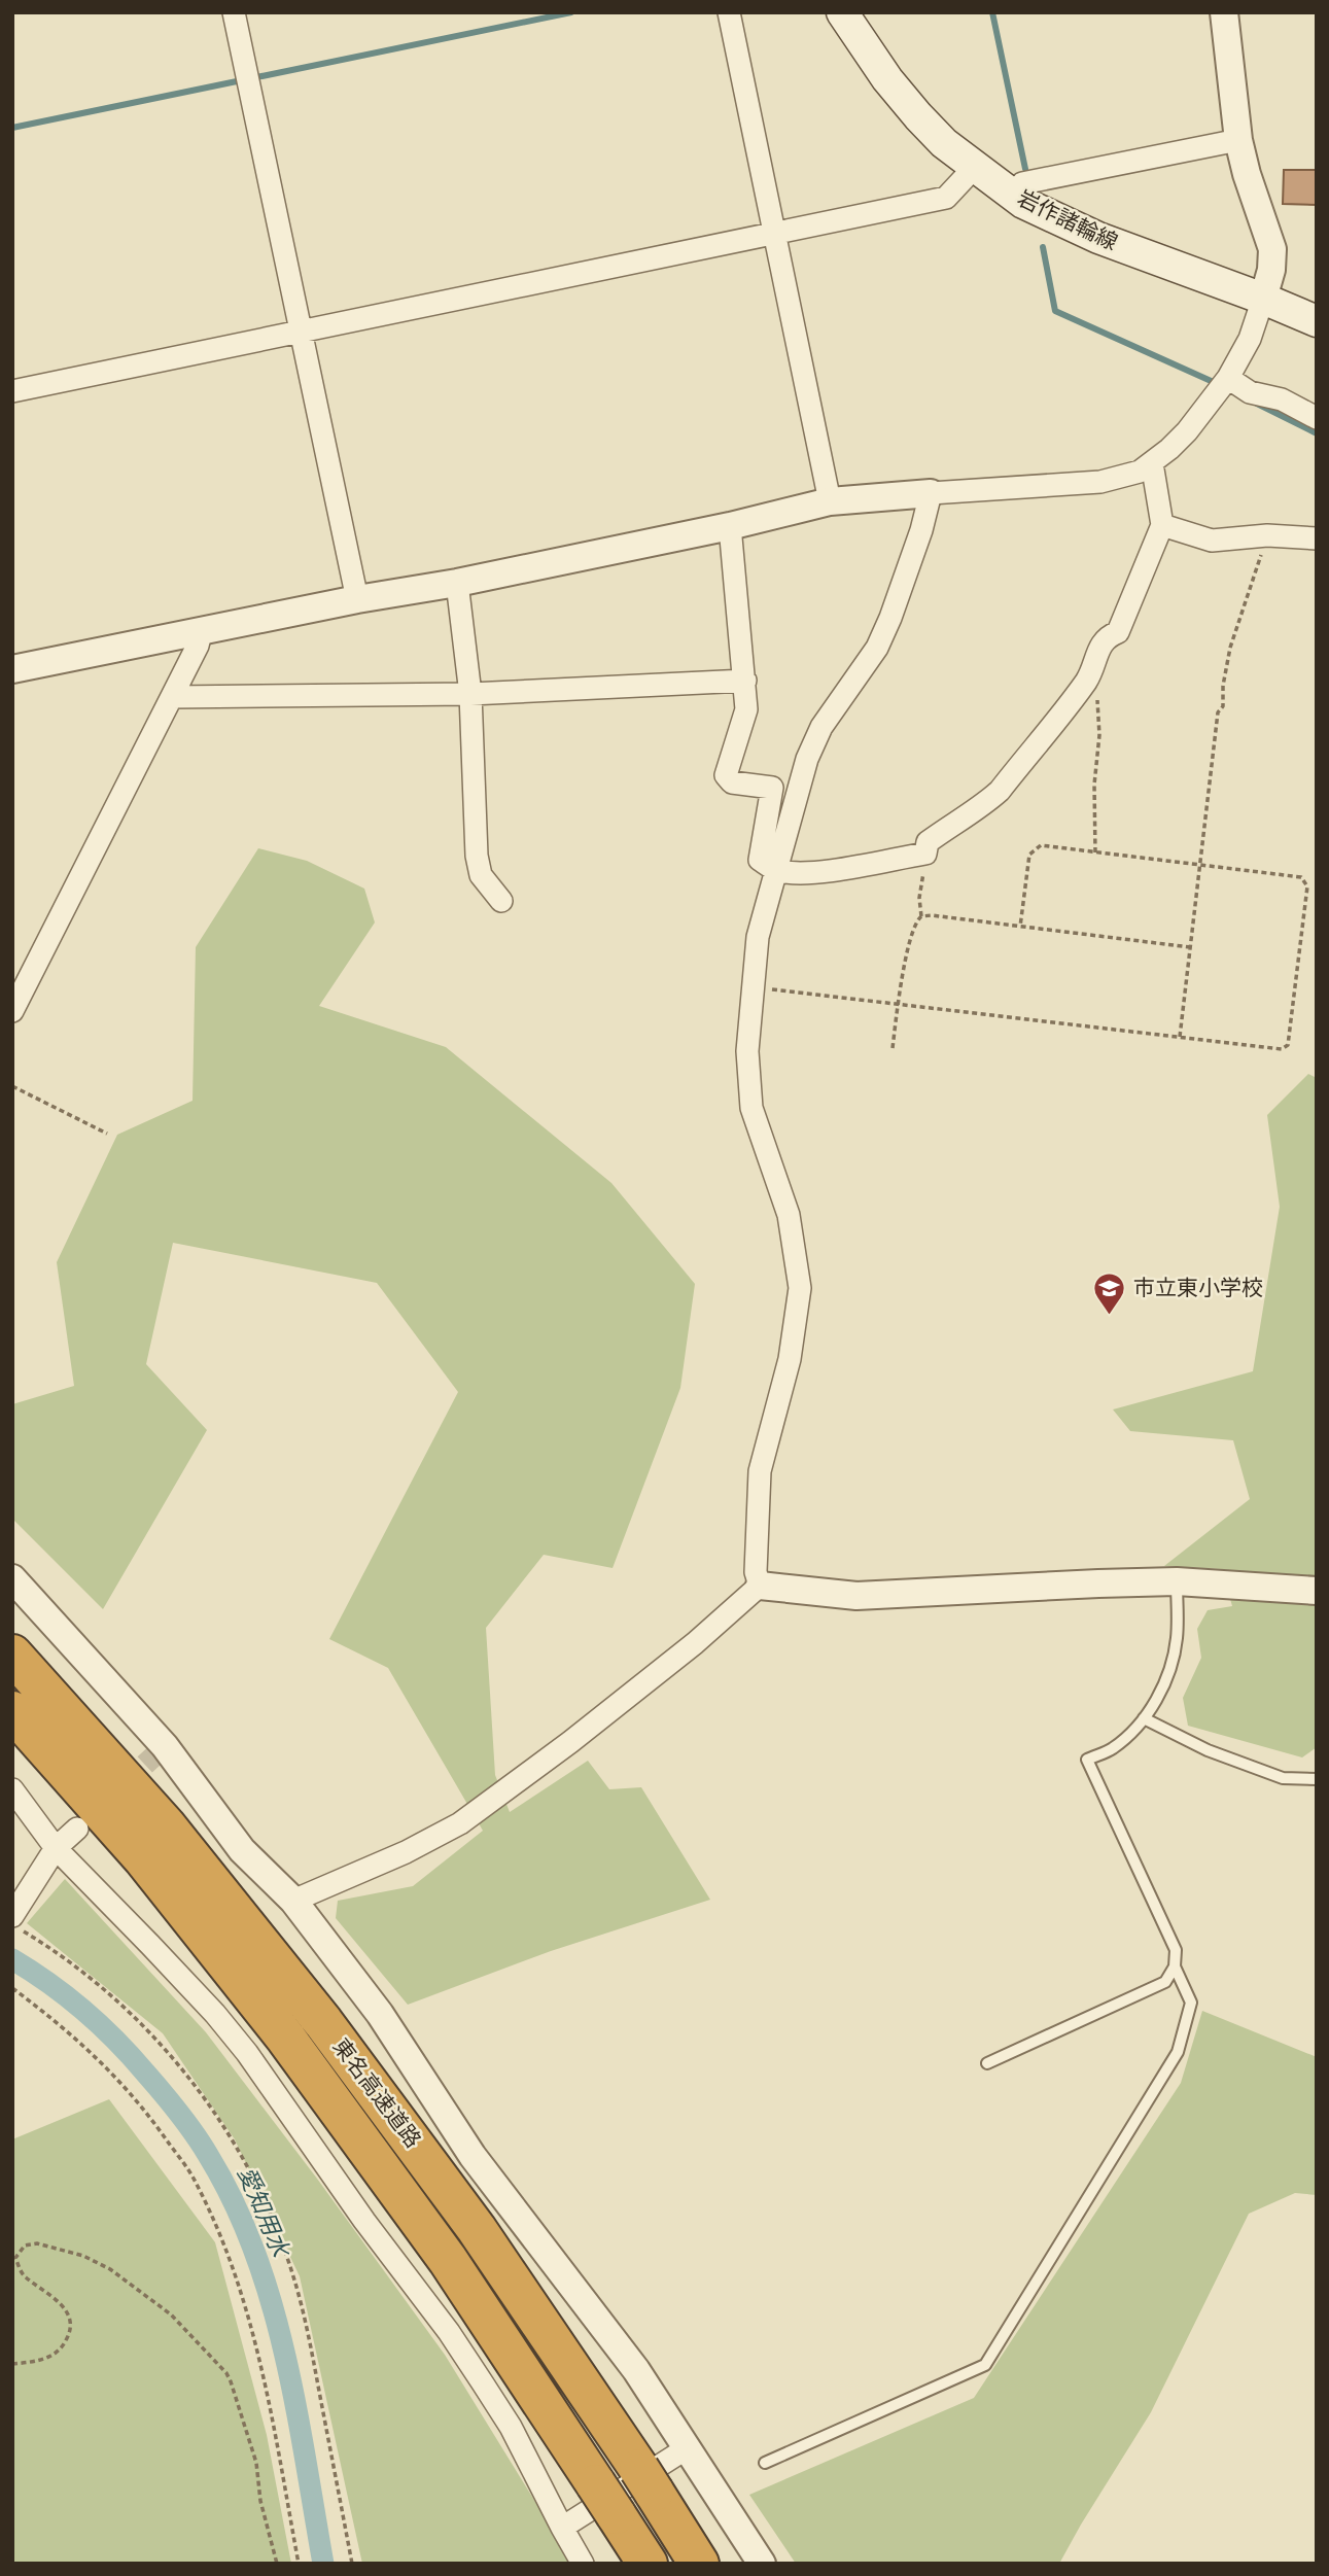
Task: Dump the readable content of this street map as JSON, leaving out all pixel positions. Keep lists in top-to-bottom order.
{
  "streets": {
    "highway": ["東名高速道路"],
    "main road": ["岩作諸輪線"]
  },
  "water": ["愛知用水"],
  "places": {
    "school or university": ["市立東小学校"]
  }
}
